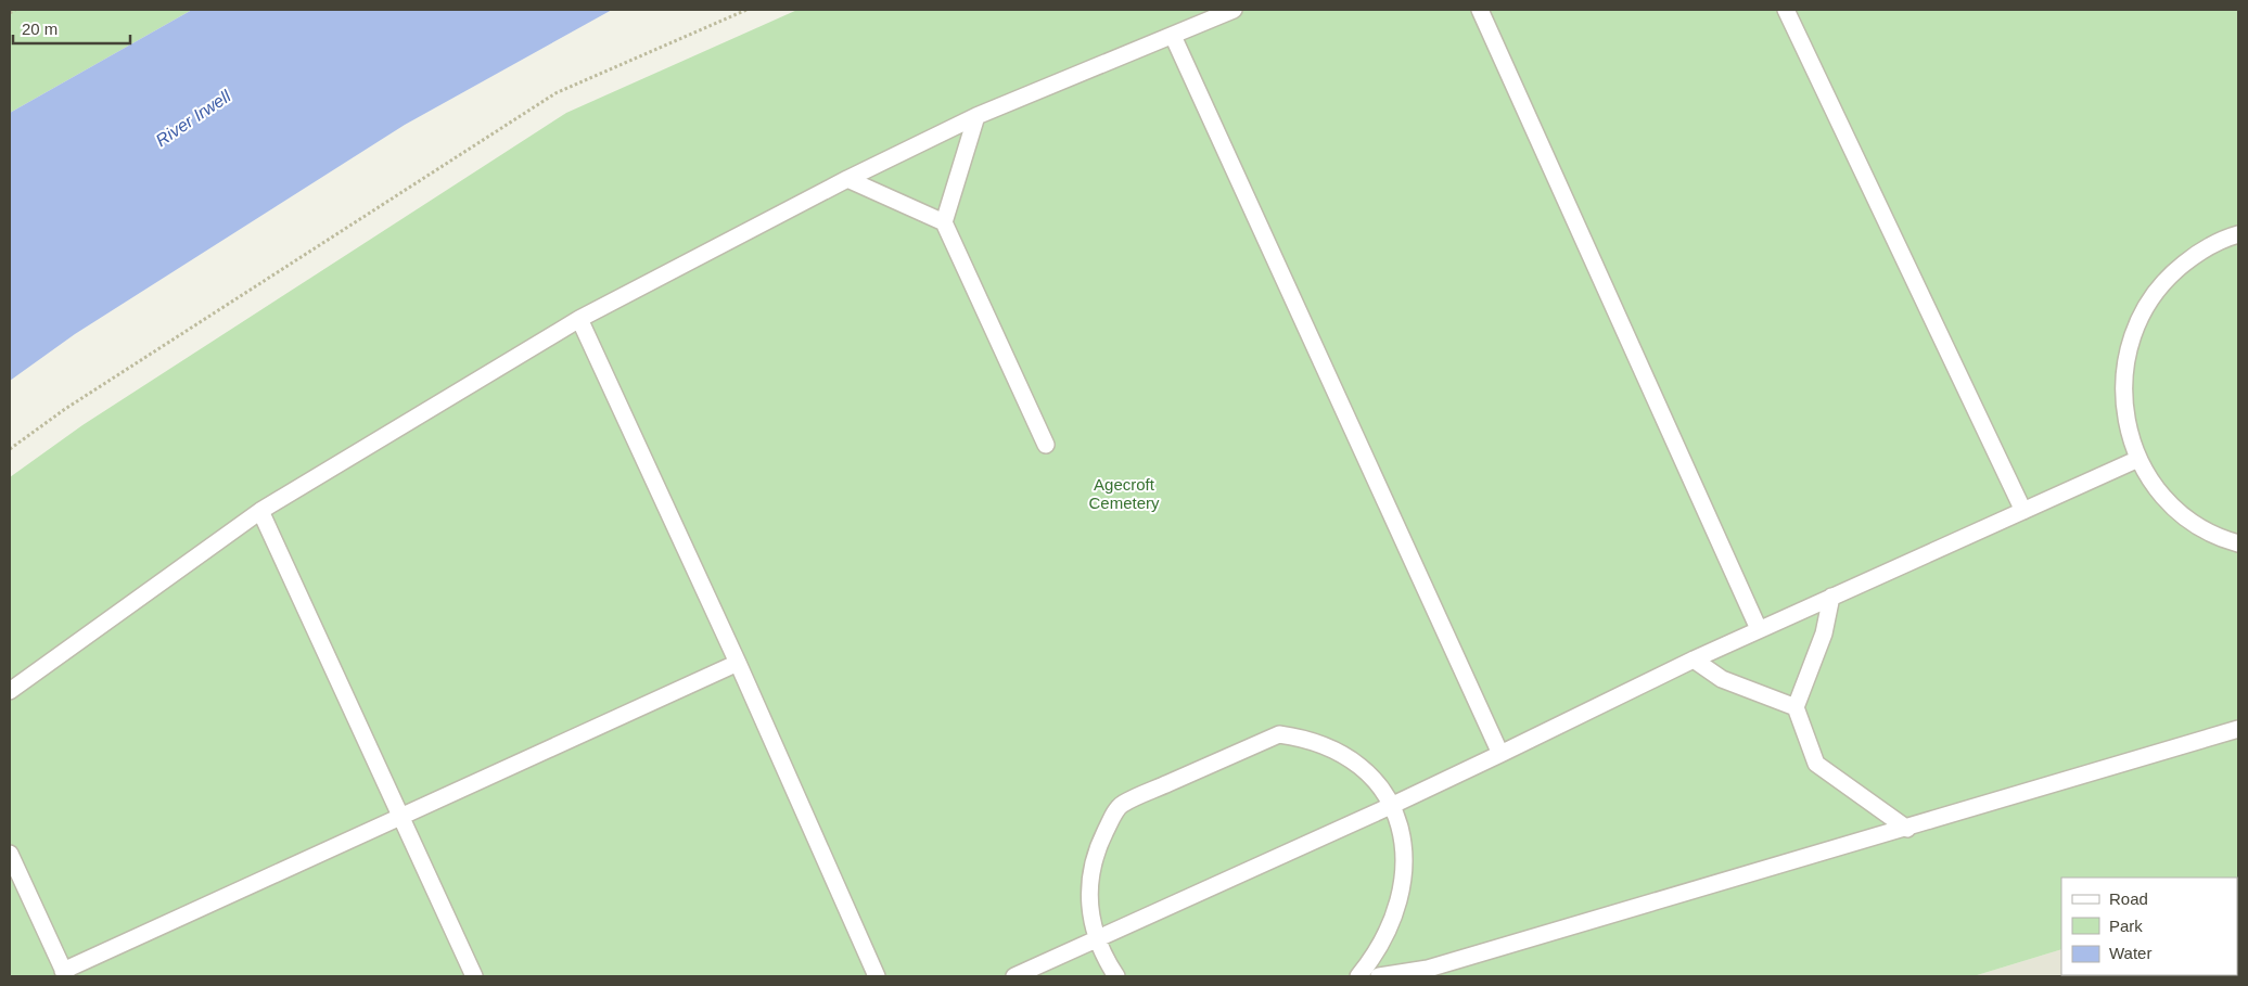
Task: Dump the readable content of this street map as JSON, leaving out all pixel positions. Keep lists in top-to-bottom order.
{
  "water": ["River Irwell"],
  "parks": ["Agecroft Cemetery"],
  "legend": ["Road", "Park", "Water"],
  "scale_bar": "20 m"
}
